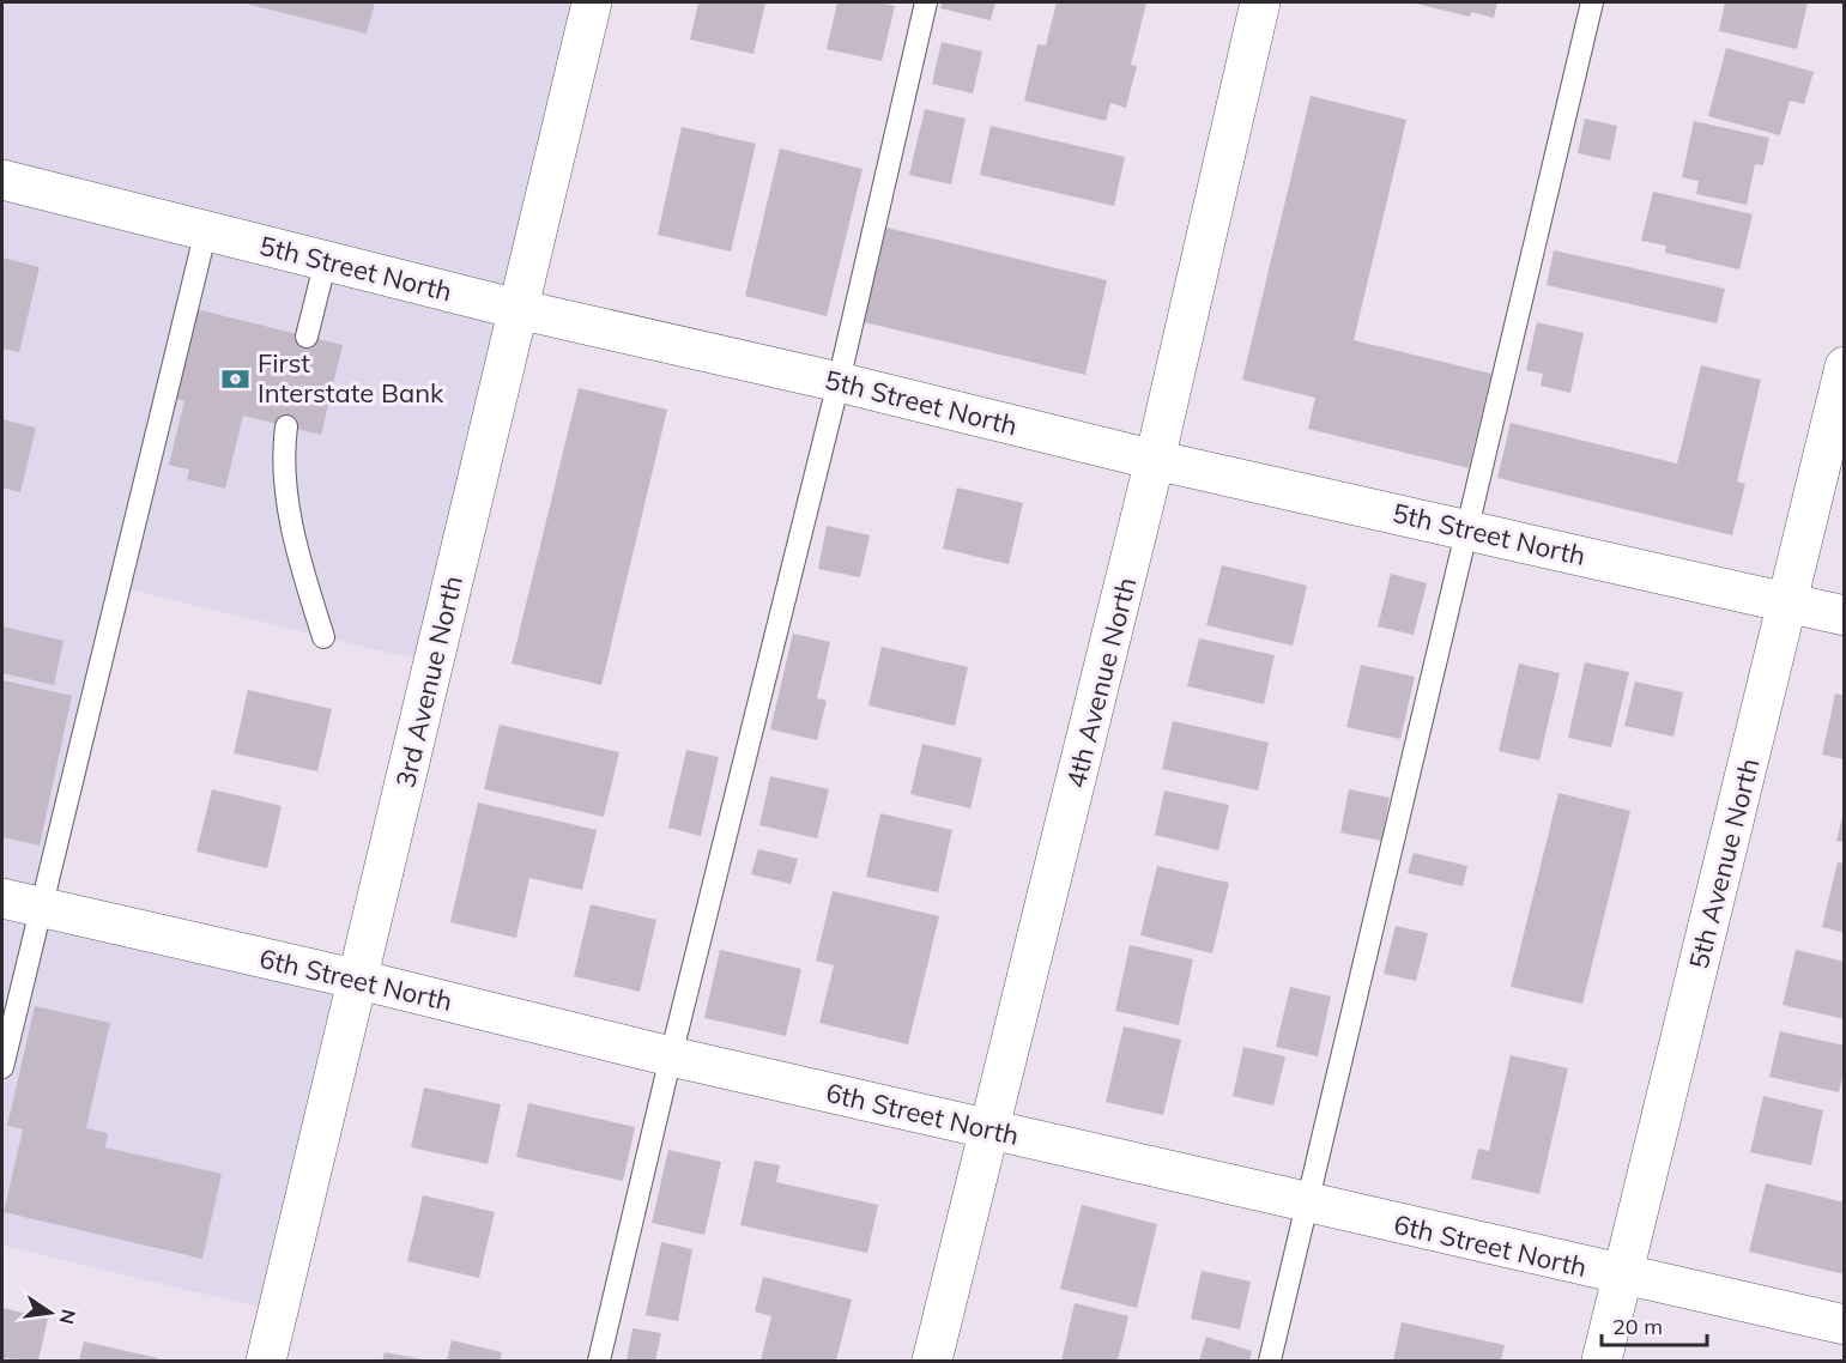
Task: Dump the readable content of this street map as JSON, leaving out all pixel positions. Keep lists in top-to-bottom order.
{
  "streets": {
    "street": [
      "5th Street North",
      "3rd Avenue North",
      "4th Avenue North",
      "5th Avenue North",
      "6th Street North"
    ]
  },
  "crossings": [
    ["5th Street North", "3rd Avenue North"],
    ["5th Street North", "4th Avenue North"],
    ["5th Street North", "5th Avenue North"],
    ["3rd Avenue North", "6th Street North"],
    ["4th Avenue North", "6th Street North"],
    ["5th Avenue North", "6th Street North"]
  ],
  "places": {
    "bank": ["First Interstate Bank"]
  },
  "scale_bar": "20 m",
  "north": "right"
}
